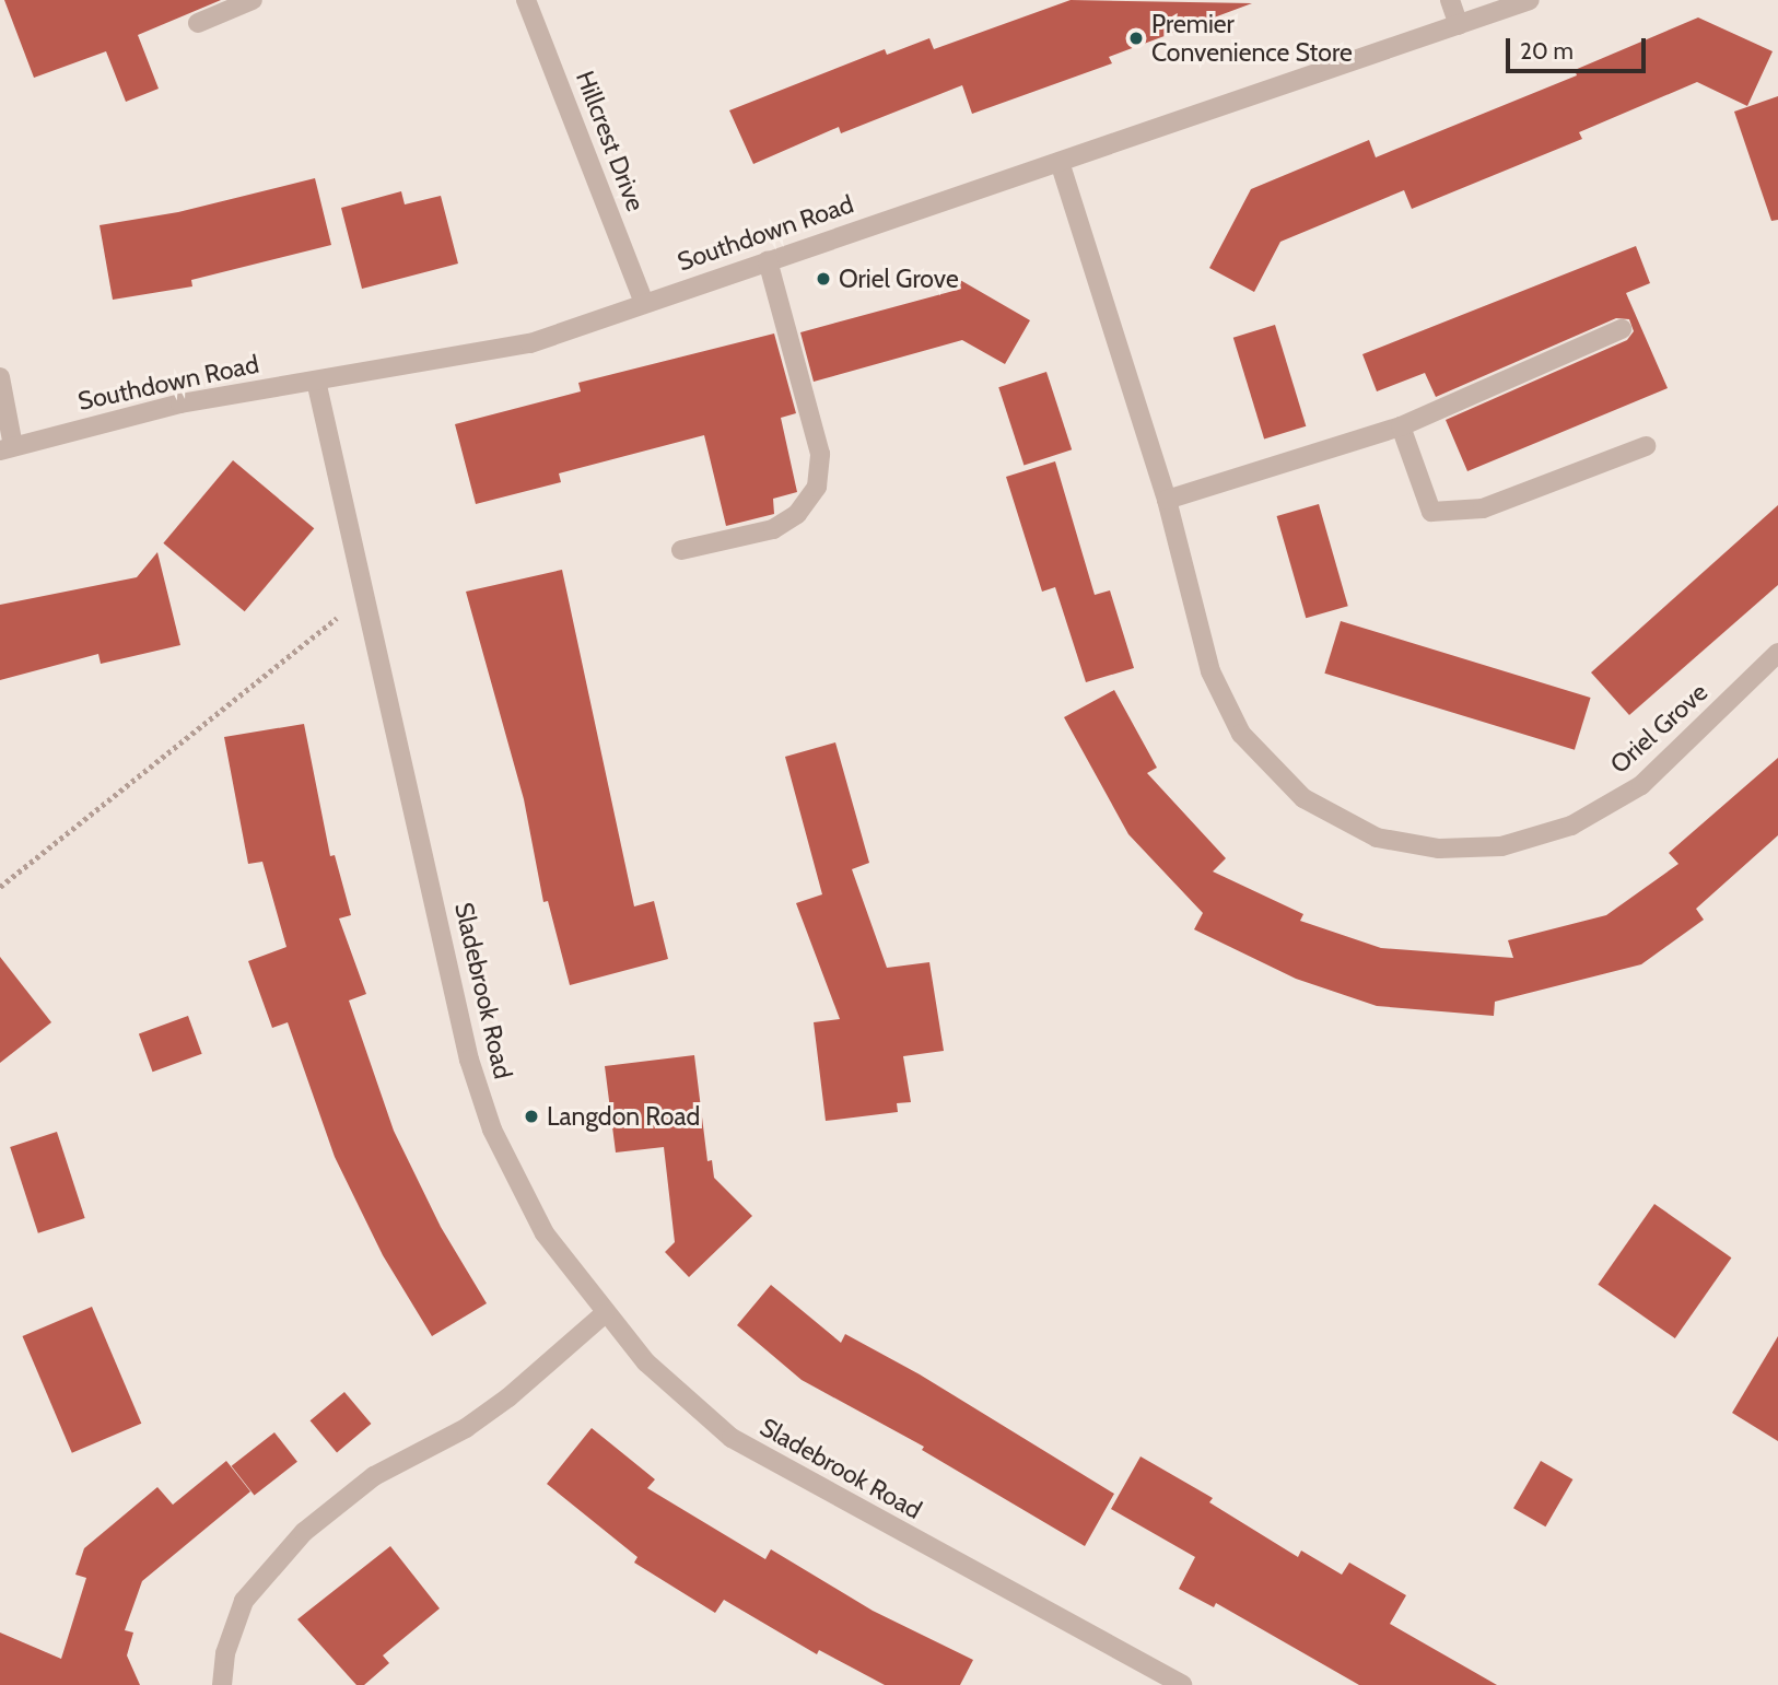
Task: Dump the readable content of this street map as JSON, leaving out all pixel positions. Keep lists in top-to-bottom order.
{
  "streets": {
    "street": [
      "Hillcrest Drive",
      "Southdown Road",
      "Oriel Grove",
      "Sladebrook Road"
    ]
  },
  "crossings": [
    ["Hillcrest Drive", "Southdown Road"],
    ["Southdown Road", "Oriel Grove"],
    ["Southdown Road", "Sladebrook Road"]
  ],
  "places": ["Premier Convenience Store", "Oriel Grove", "Langdon Road"],
  "scale_bar": "20 m"
}
